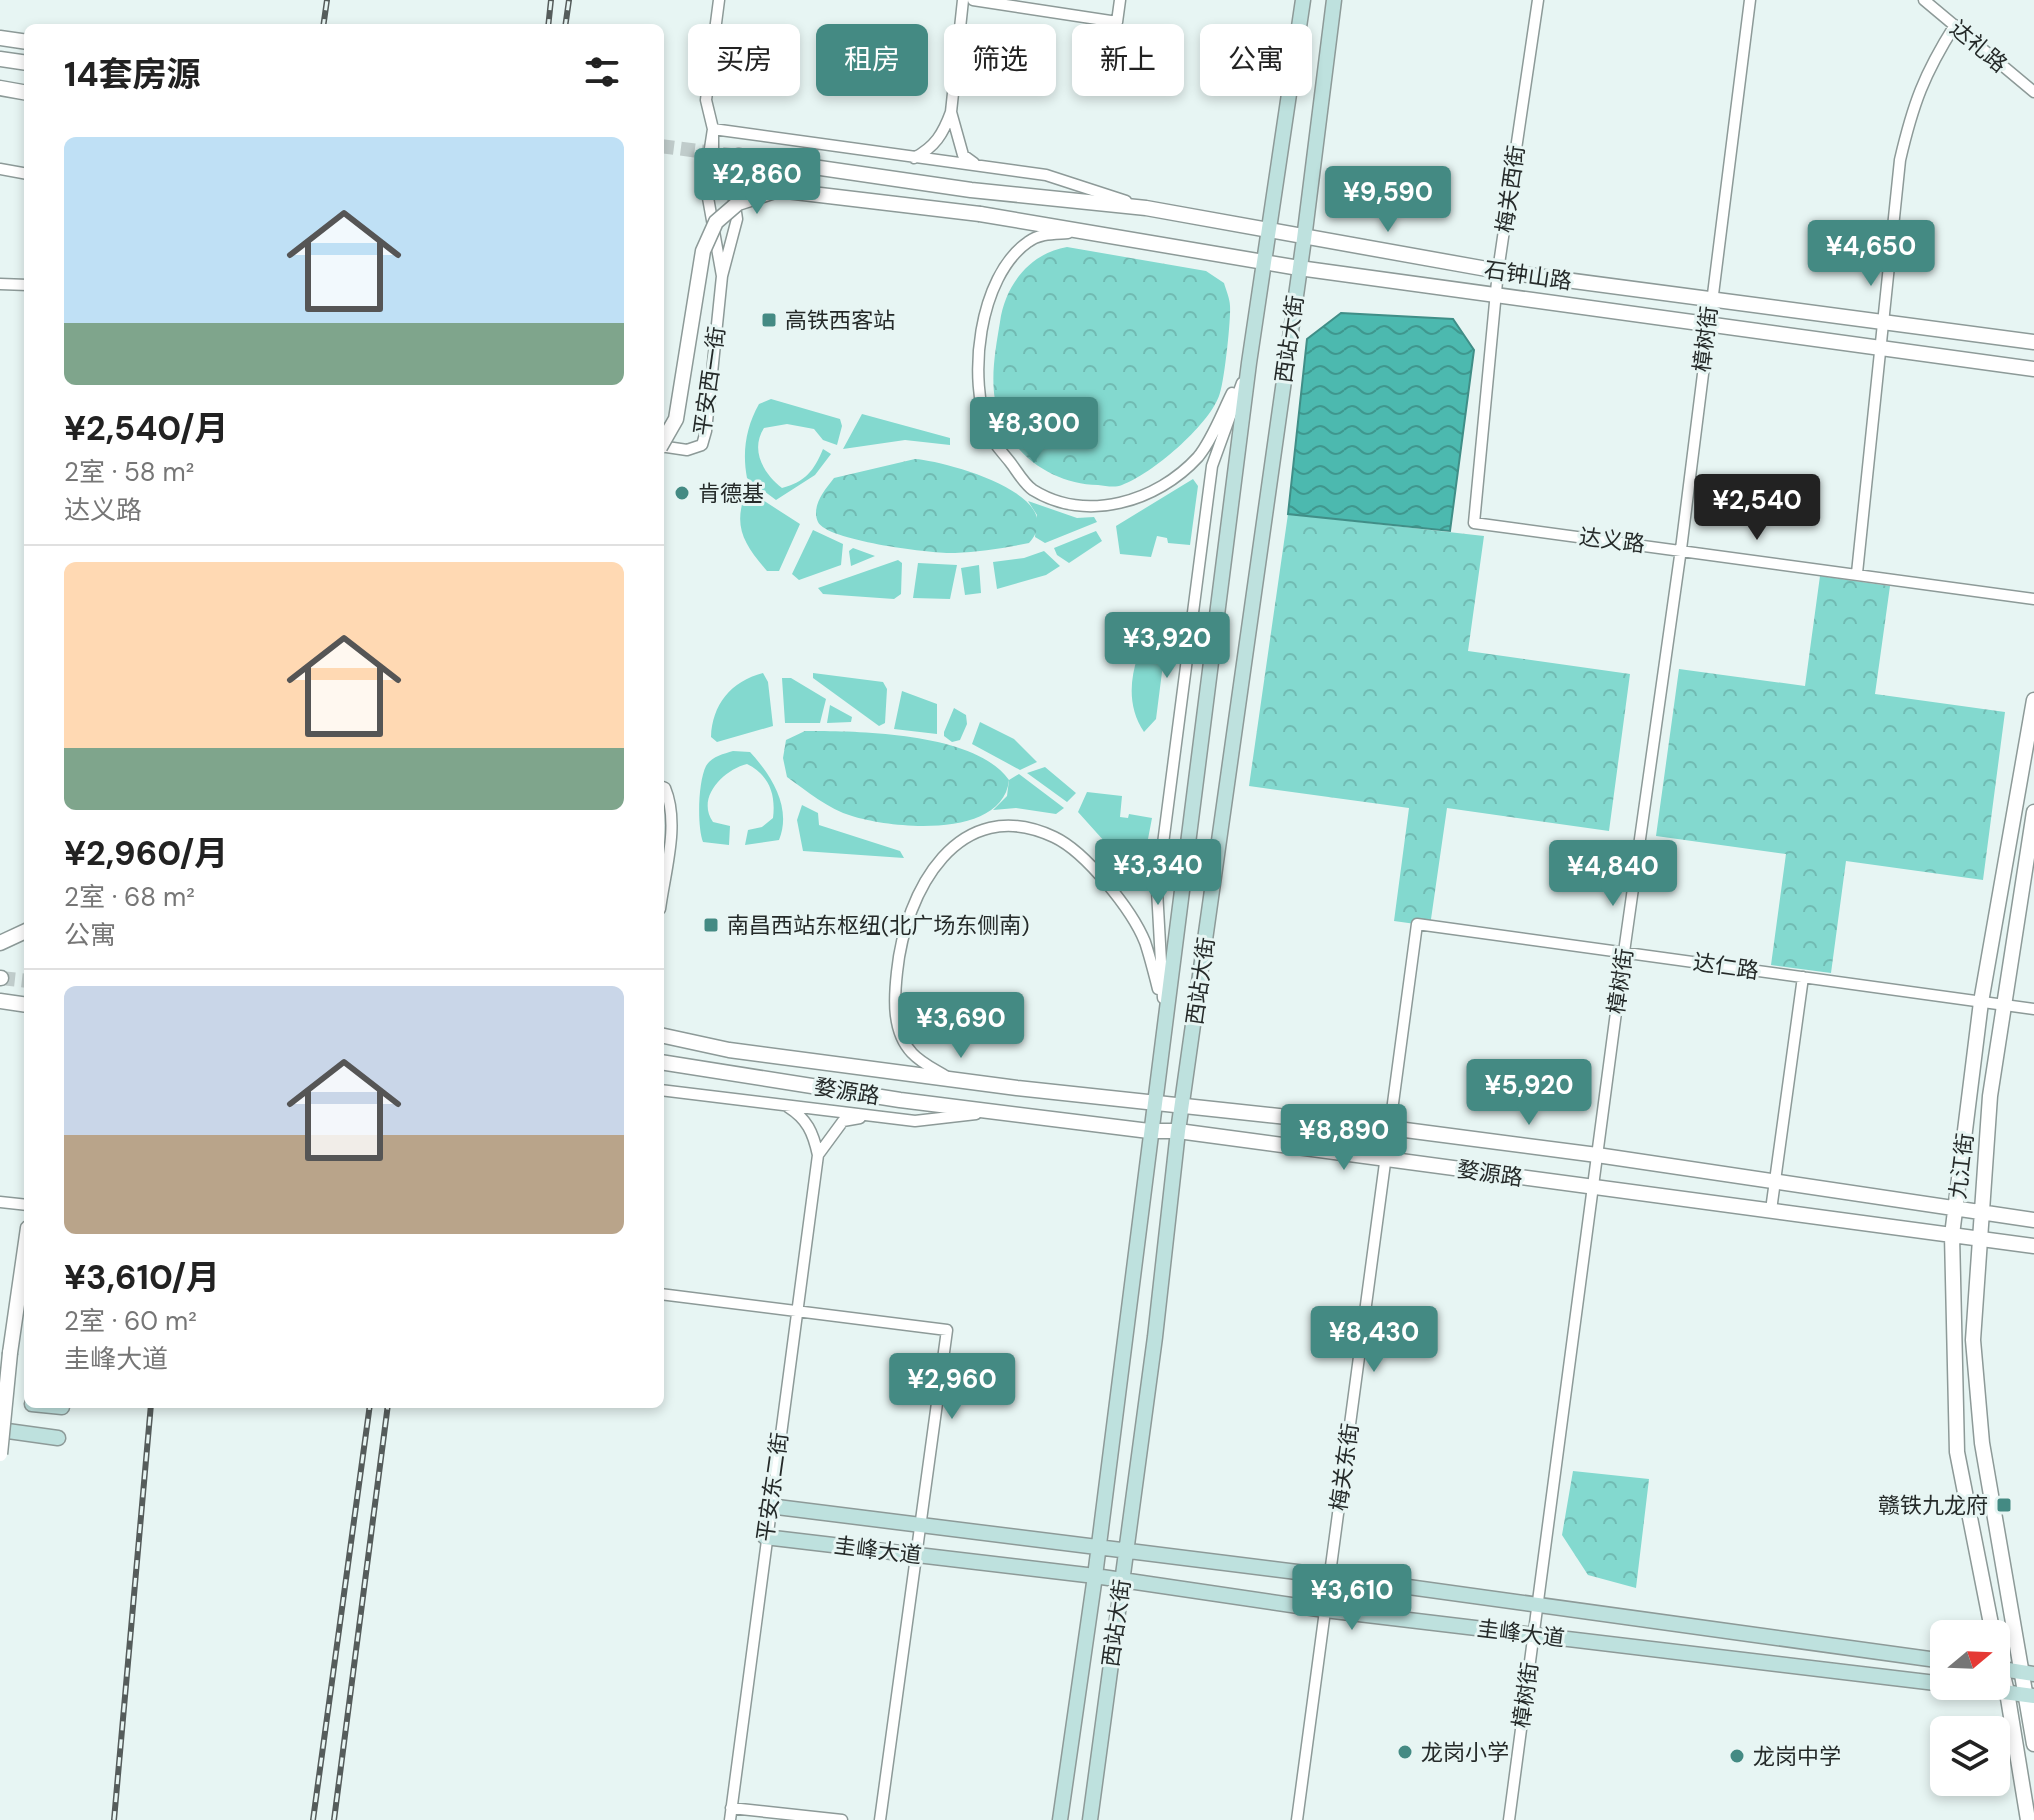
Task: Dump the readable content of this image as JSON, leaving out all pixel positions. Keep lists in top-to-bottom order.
{
  "streets": {
    "main road": ["西站大街", "圭峰大道"],
    "street": [
      "达礼路",
      "梅关西街",
      "石钟山路",
      "樟树街",
      "平安西一街",
      "达义路",
      "达仁路",
      "婺源路",
      "九江街",
      "梅关东街",
      "平安东二街"
    ]
  },
  "crossings": [
    ["梅关西街", "石钟山路"],
    ["梅关西街", "达义路"],
    ["石钟山路", "西站大街"],
    ["石钟山路", "樟树街"],
    ["西站大街", "婺源路"],
    ["西站大街", "圭峰大道"],
    ["樟树街", "达义路"],
    ["樟树街", "达仁路"],
    ["樟树街", "婺源路"],
    ["樟树街", "圭峰大道"],
    ["达仁路", "九江街"],
    ["达仁路", "梅关东街"],
    ["婺源路", "九江街"],
    ["婺源路", "梅关东街"],
    ["梅关东街", "圭峰大道"],
    ["平安东二街", "圭峰大道"]
  ],
  "places": {
    "transit": ["高铁西客站", "南昌西站东枢纽(北广场东侧南)", "赣铁九龙府"],
    "other": ["肯德基", "龙岗小学", "龙岗中学"]
  },
  "north": "right",
  "page": {
    "chip": [
      "买房",
      "租房",
      "筛选",
      "新上",
      "公寓"
    ],
    "heading": "14套房源",
    "list": [
      {
        "name": "¥2,540/月",
        "note": "2室 · 58 m² · 达义路"
      },
      {
        "name": "¥2,960/月",
        "note": "2室 · 68 m² · 公寓"
      },
      {
        "name": "¥3,610/月",
        "note": "2室 · 60 m² · 圭峰大道"
      }
    ],
    "price": [
      "¥2,860",
      "¥9,590",
      "¥4,650",
      "¥8,300",
      "¥2,540",
      "¥3,920",
      "¥3,340",
      "¥4,840",
      "¥3,690",
      "¥5,920",
      "¥8,890",
      "¥8,430",
      "¥2,960",
      "¥3,610"
    ]
  }
}
